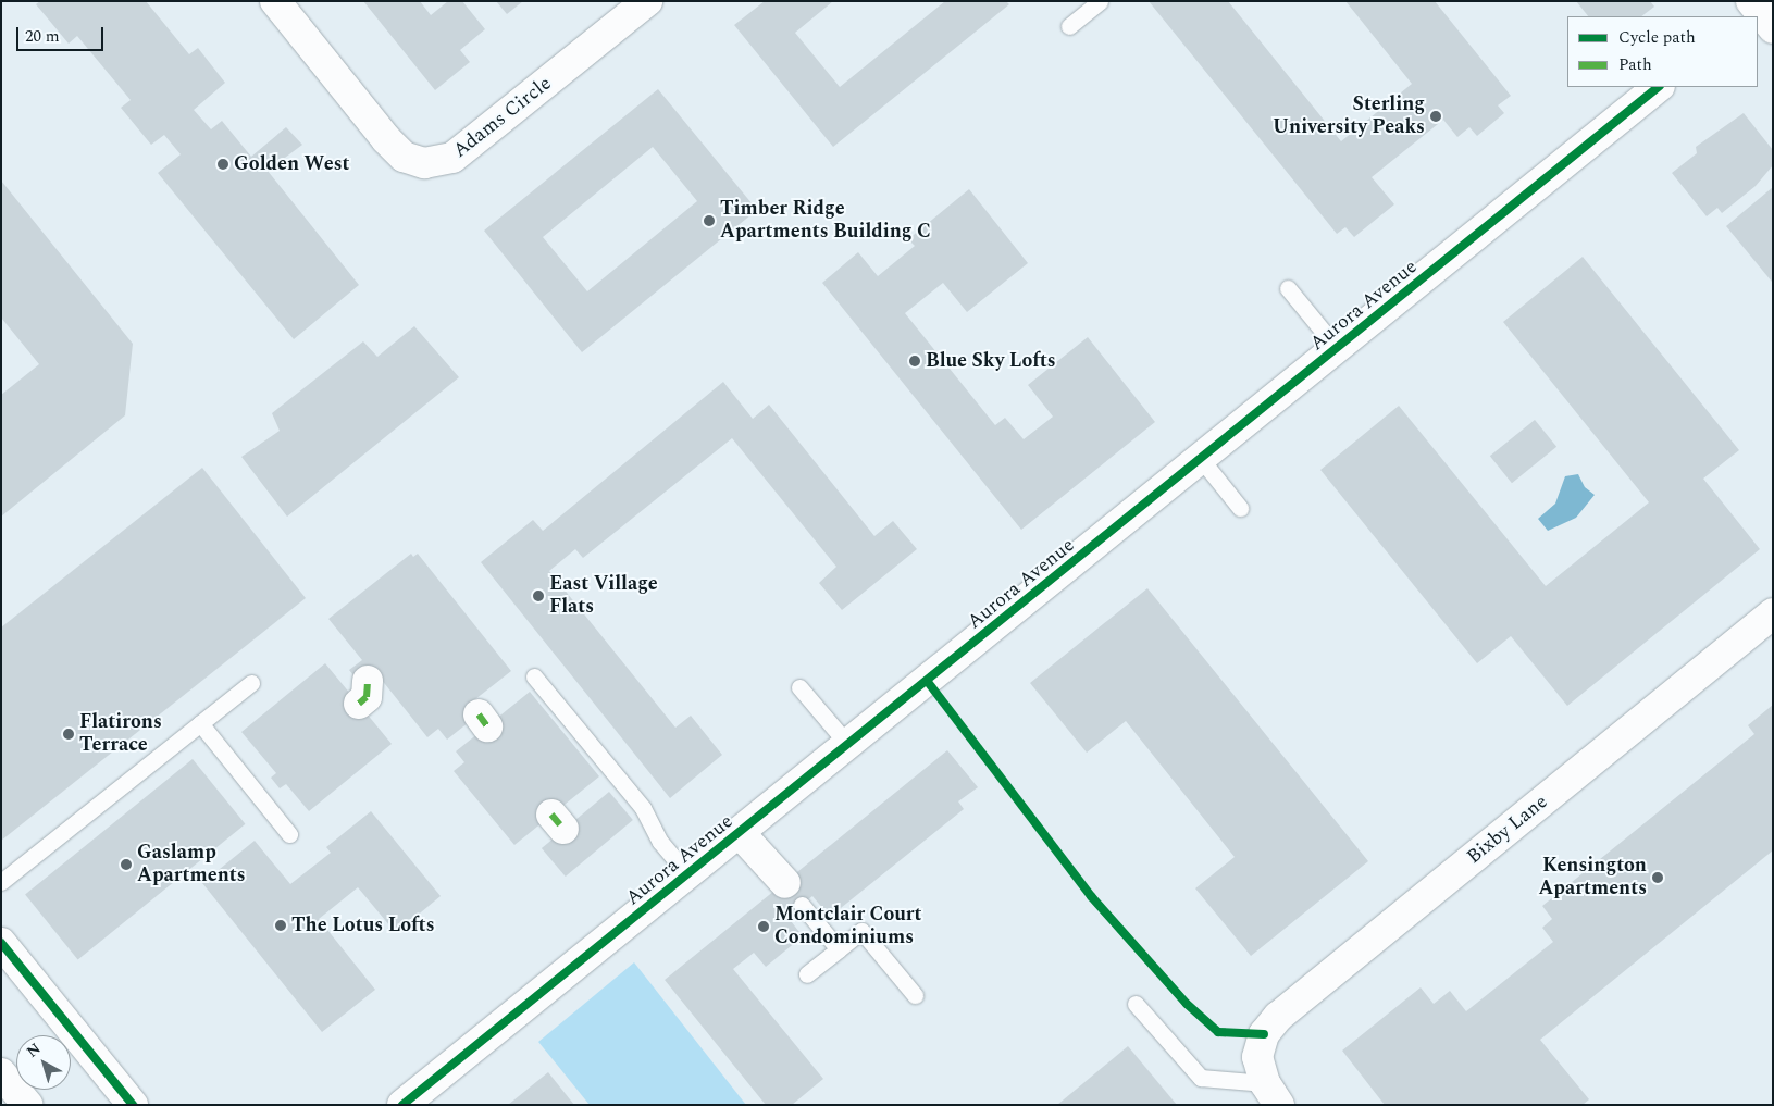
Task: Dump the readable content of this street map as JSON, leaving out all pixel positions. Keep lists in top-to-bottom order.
{
  "streets": {
    "main road": ["Adams Circle", "Aurora Avenue", "Bixby Lane"]
  },
  "places": [
    "Sterling University Peaks",
    "Golden West",
    "Timber Ridge Apartments Building C",
    "Blue Sky Lofts",
    "East Village Flats",
    "Flatirons Terrace",
    "Gaslamp Apartments",
    "Kensington Apartments",
    "The Lotus Lofts",
    "Montclair Court Condominiums"
  ],
  "legend": ["Cycle path", "Path"],
  "scale_bar": "20 m",
  "north": "top left"
}
